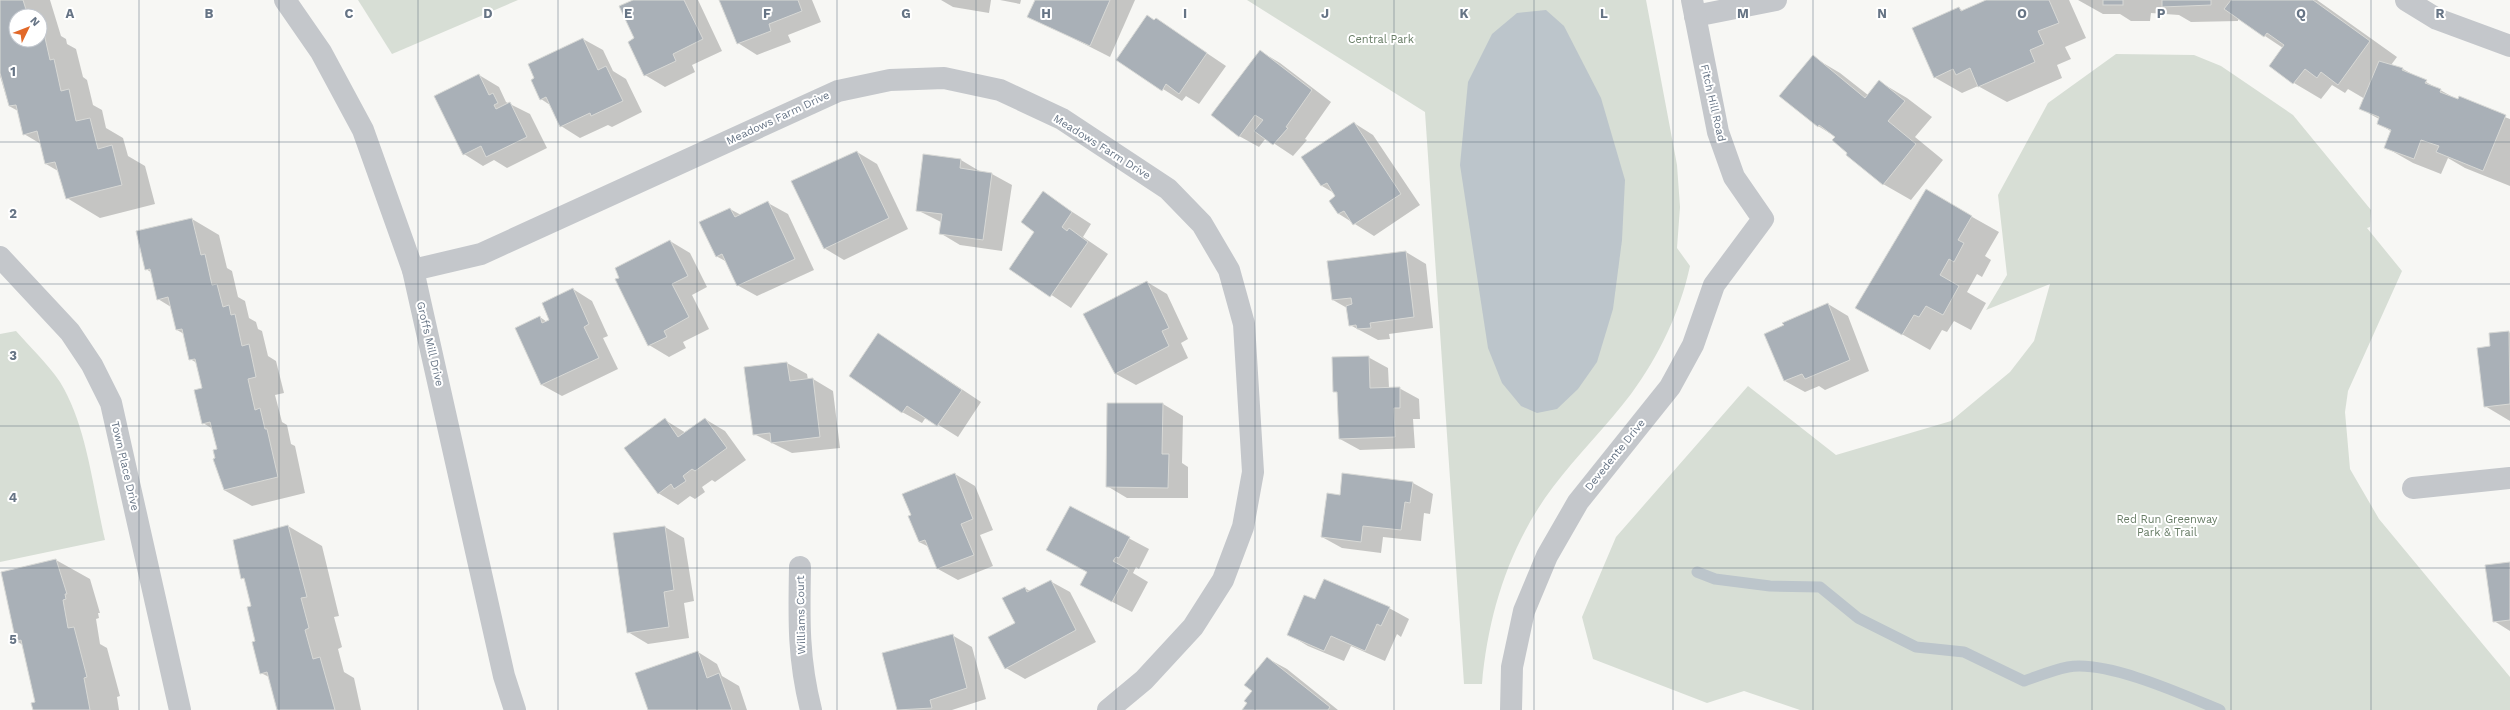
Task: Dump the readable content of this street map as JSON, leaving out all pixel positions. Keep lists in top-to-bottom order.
{
  "streets": {
    "street": [
      "Fitch Hill Road",
      "Meadows Farm Drive",
      "Groffs Mill Drive",
      "Devedente Drive",
      "Town Place Drive",
      "Williams Court"
    ]
  },
  "crossings": [
    ["Fitch Hill Road", "Devedente Drive"],
    ["Meadows Farm Drive", "Groffs Mill Drive"]
  ],
  "parks": ["Central Park", "Red Run Greenway Park & Trail"],
  "north": "top right",
  "grid": {
    "columns": [
      "A",
      "B",
      "C",
      "D",
      "E",
      "F",
      "G",
      "H",
      "I",
      "J",
      "K",
      "L",
      "M",
      "N",
      "O",
      "P",
      "Q",
      "R"
    ],
    "rows": [
      "1",
      "2",
      "3",
      "4",
      "5"
    ]
  }
}
